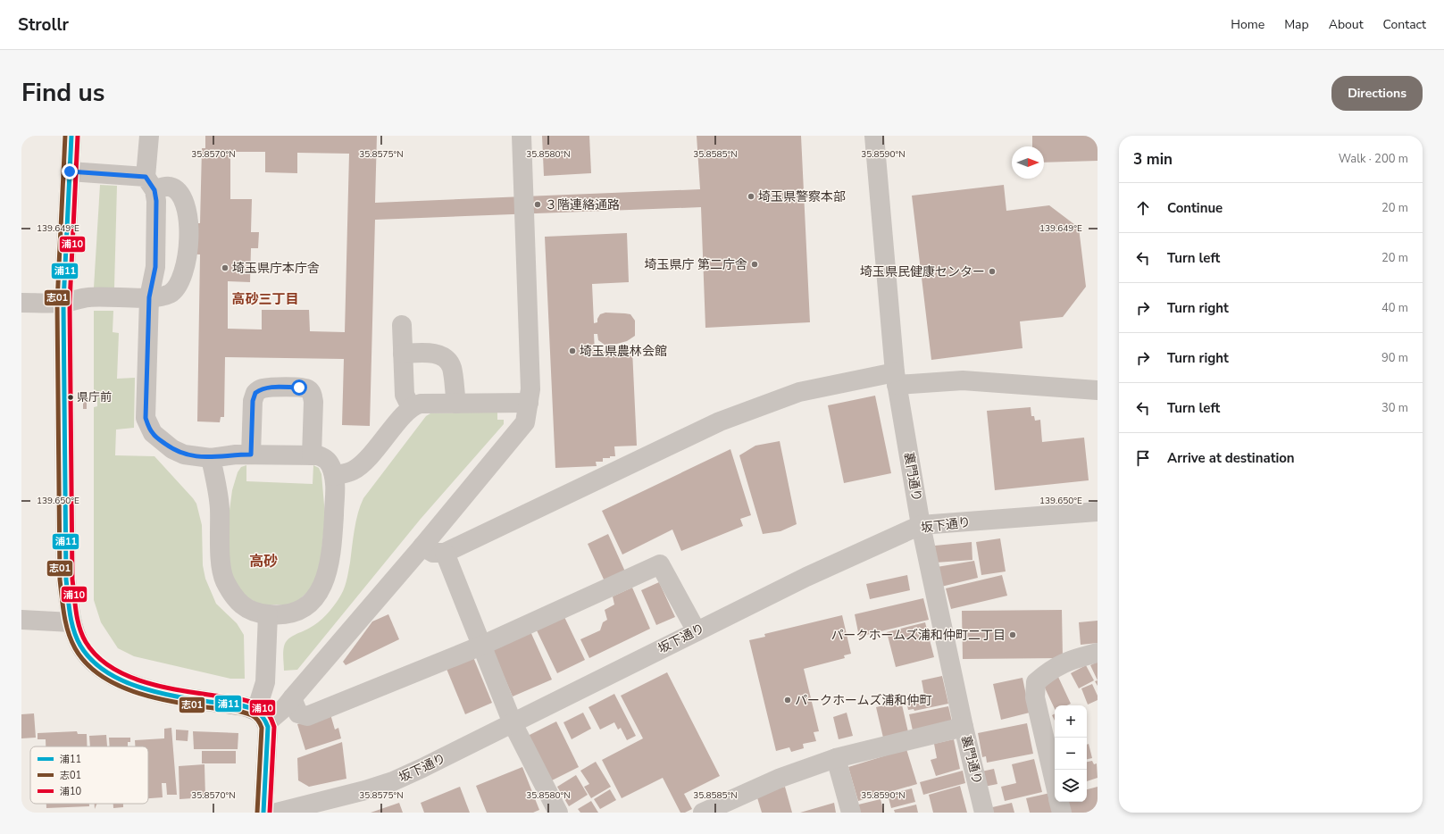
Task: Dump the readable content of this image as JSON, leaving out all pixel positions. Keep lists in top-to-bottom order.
{
  "streets": {
    "street": ["裏門通り", "坂下通り"]
  },
  "crossings": [
    ["裏門通り", "坂下通り"]
  ],
  "districts": ["高砂三丁目", "高砂"],
  "places": [
    "埼玉県警察本部",
    "３階連絡通路",
    "埼玉県庁 第二庁舎",
    "埼玉県庁本庁舎",
    "埼玉県民健康センター",
    "埼玉県農林会館",
    "県庁前",
    "パークホームズ浦和仲町二丁目",
    "パークホームズ浦和仲町"
  ],
  "lines": ["transit line 浦11", "transit line 志01", "transit line 浦10"],
  "legend": ["浦11", "志01", "浦10"],
  "north": "right",
  "page": {
    "header": "Strollr",
    "nav": [
      "Home",
      "Map",
      "About",
      "Contact"
    ],
    "title": "Find us",
    "buttons": "Directions",
    "heading": ["3 min", "Walk · 200 m"],
    "list": [
      ["Continue", "20 m"],
      ["Turn left", "20 m"],
      ["Turn right", "40 m"],
      ["Turn right", "90 m"],
      ["Turn left", "30 m"],
      "Arrive at destination"
    ],
    "map_buttons": ["+", "−"]
  },
  "coordinates": [
    "35.8570°N",
    "35.8575°N",
    "35.8580°N",
    "35.8585°N",
    "35.8590°N",
    "139.649°E",
    "139.650°E"
  ]
}
